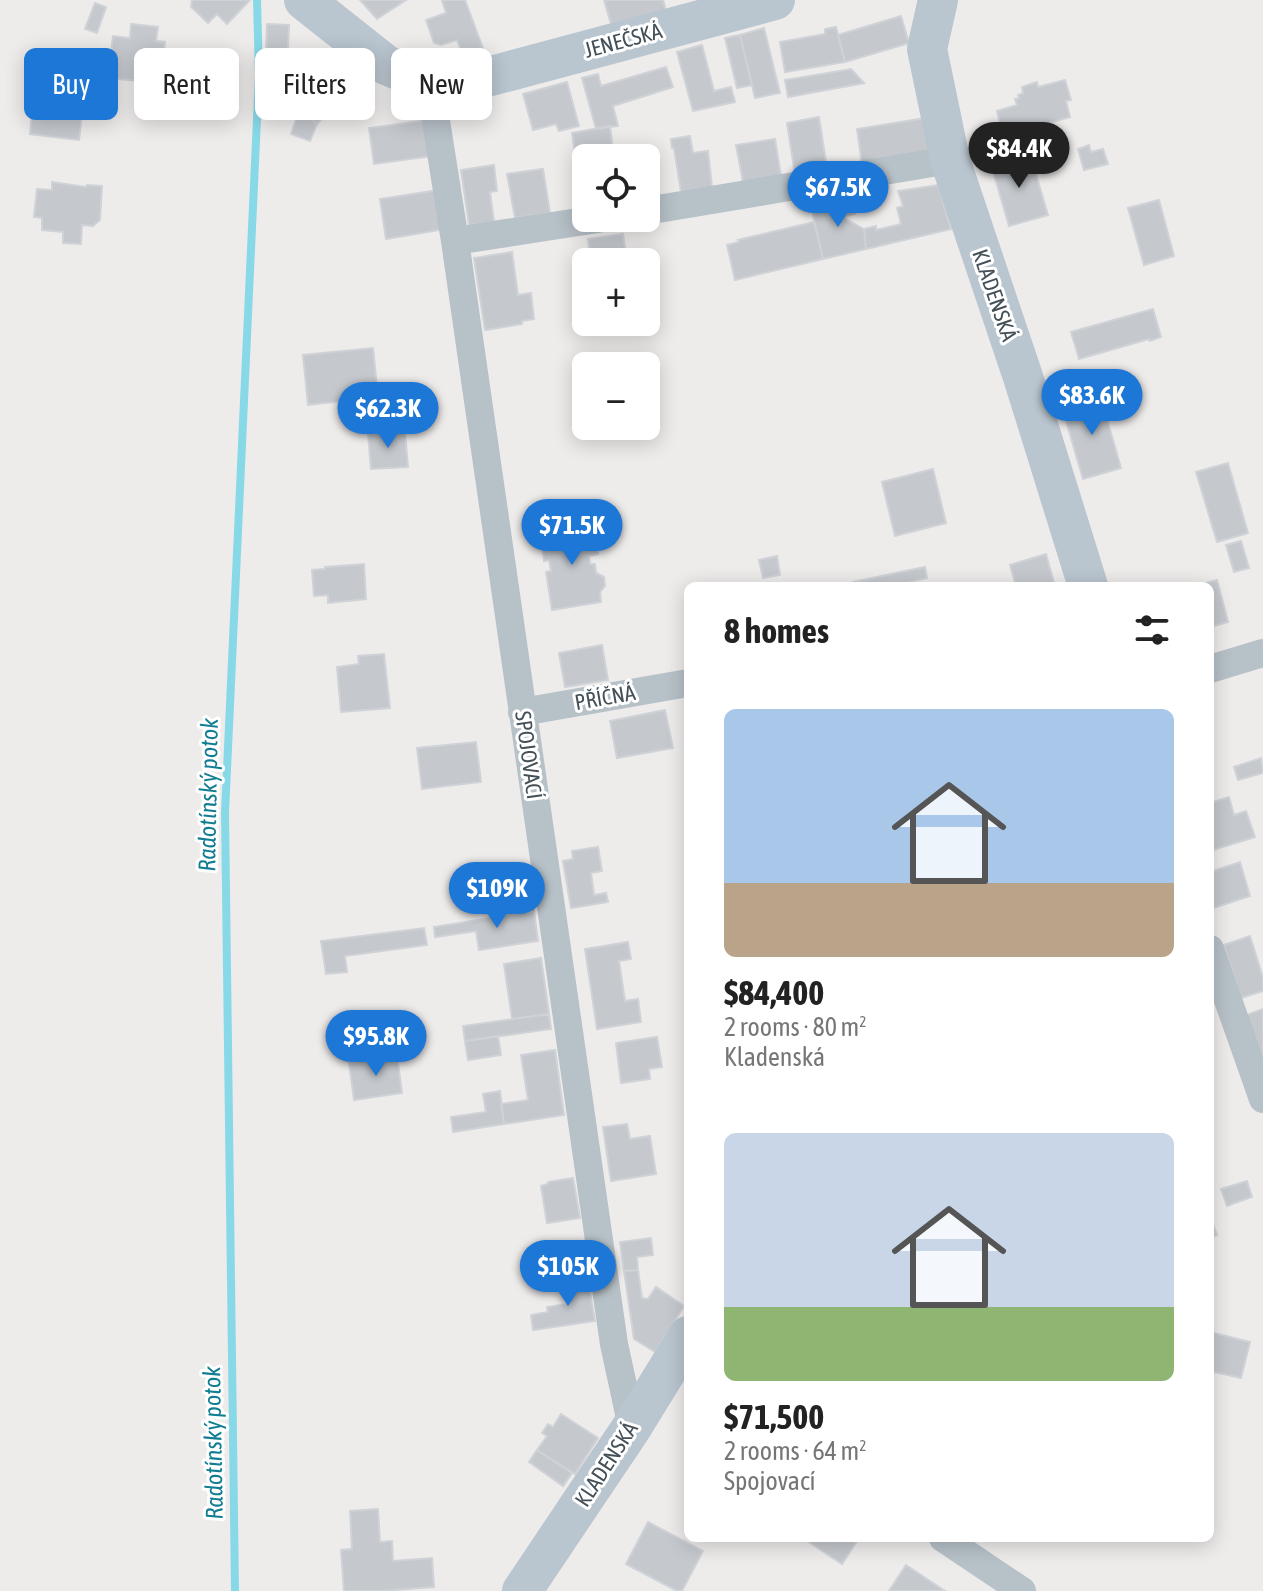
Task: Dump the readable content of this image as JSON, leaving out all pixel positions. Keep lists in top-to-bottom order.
{
  "streets": {
    "main road": ["JENEČSKÁ", "KLADENSKÁ"],
    "street": ["PŘÍČNÁ", "SPOJOVACÍ"]
  },
  "crossings": [
    ["KLADENSKÁ", "SPOJOVACÍ"],
    ["PŘÍČNÁ", "SPOJOVACÍ"]
  ],
  "water": ["Radotínský potok"],
  "page": {
    "chip": [
      "Buy",
      "Rent",
      "Filters",
      "New"
    ],
    "price": [
      "$84.4K",
      "$67.5K",
      "$83.6K",
      "$62.3K",
      "$71.5K",
      "$109K",
      "$95.8K",
      "$105K"
    ],
    "map_buttons": ["+", "−"],
    "heading": "8 homes",
    "list": [
      {
        "name": "$84,400",
        "note": "2 rooms · 80 m² · Kladenská"
      },
      {
        "name": "$71,500",
        "note": "2 rooms · 64 m² · Spojovací"
      }
    ]
  }
}
